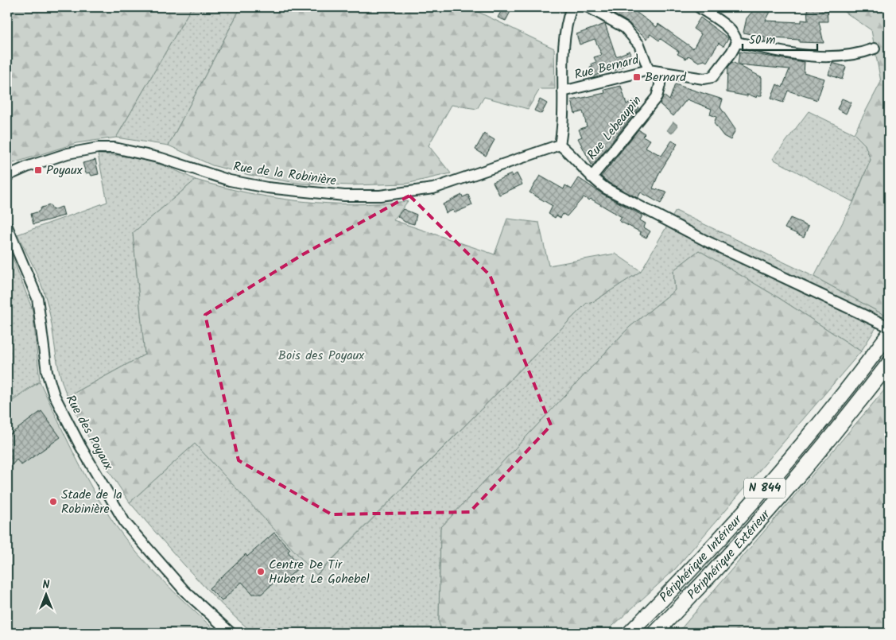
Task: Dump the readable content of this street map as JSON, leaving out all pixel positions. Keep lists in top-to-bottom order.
{
  "streets": {
    "highway": ["N 844", "Périphérique Extérieur", "Périphérique Intérieur"],
    "street": [
      "Rue Bernard",
      "Rue Lebeaupin",
      "Rue de la Robinière",
      "Rue des Poyaux"
    ]
  },
  "crossings": [
    ["Rue Bernard", "Rue Lebeaupin"]
  ],
  "parks": ["Bois des Poyaux"],
  "places": {
    "transit": ["Bernard", "Poyaux"],
    "other": ["Stade de la Robinière", "Centre De Tir Hubert Le Gohebel"]
  },
  "scale_bar": "50 m",
  "north": "top"
}
